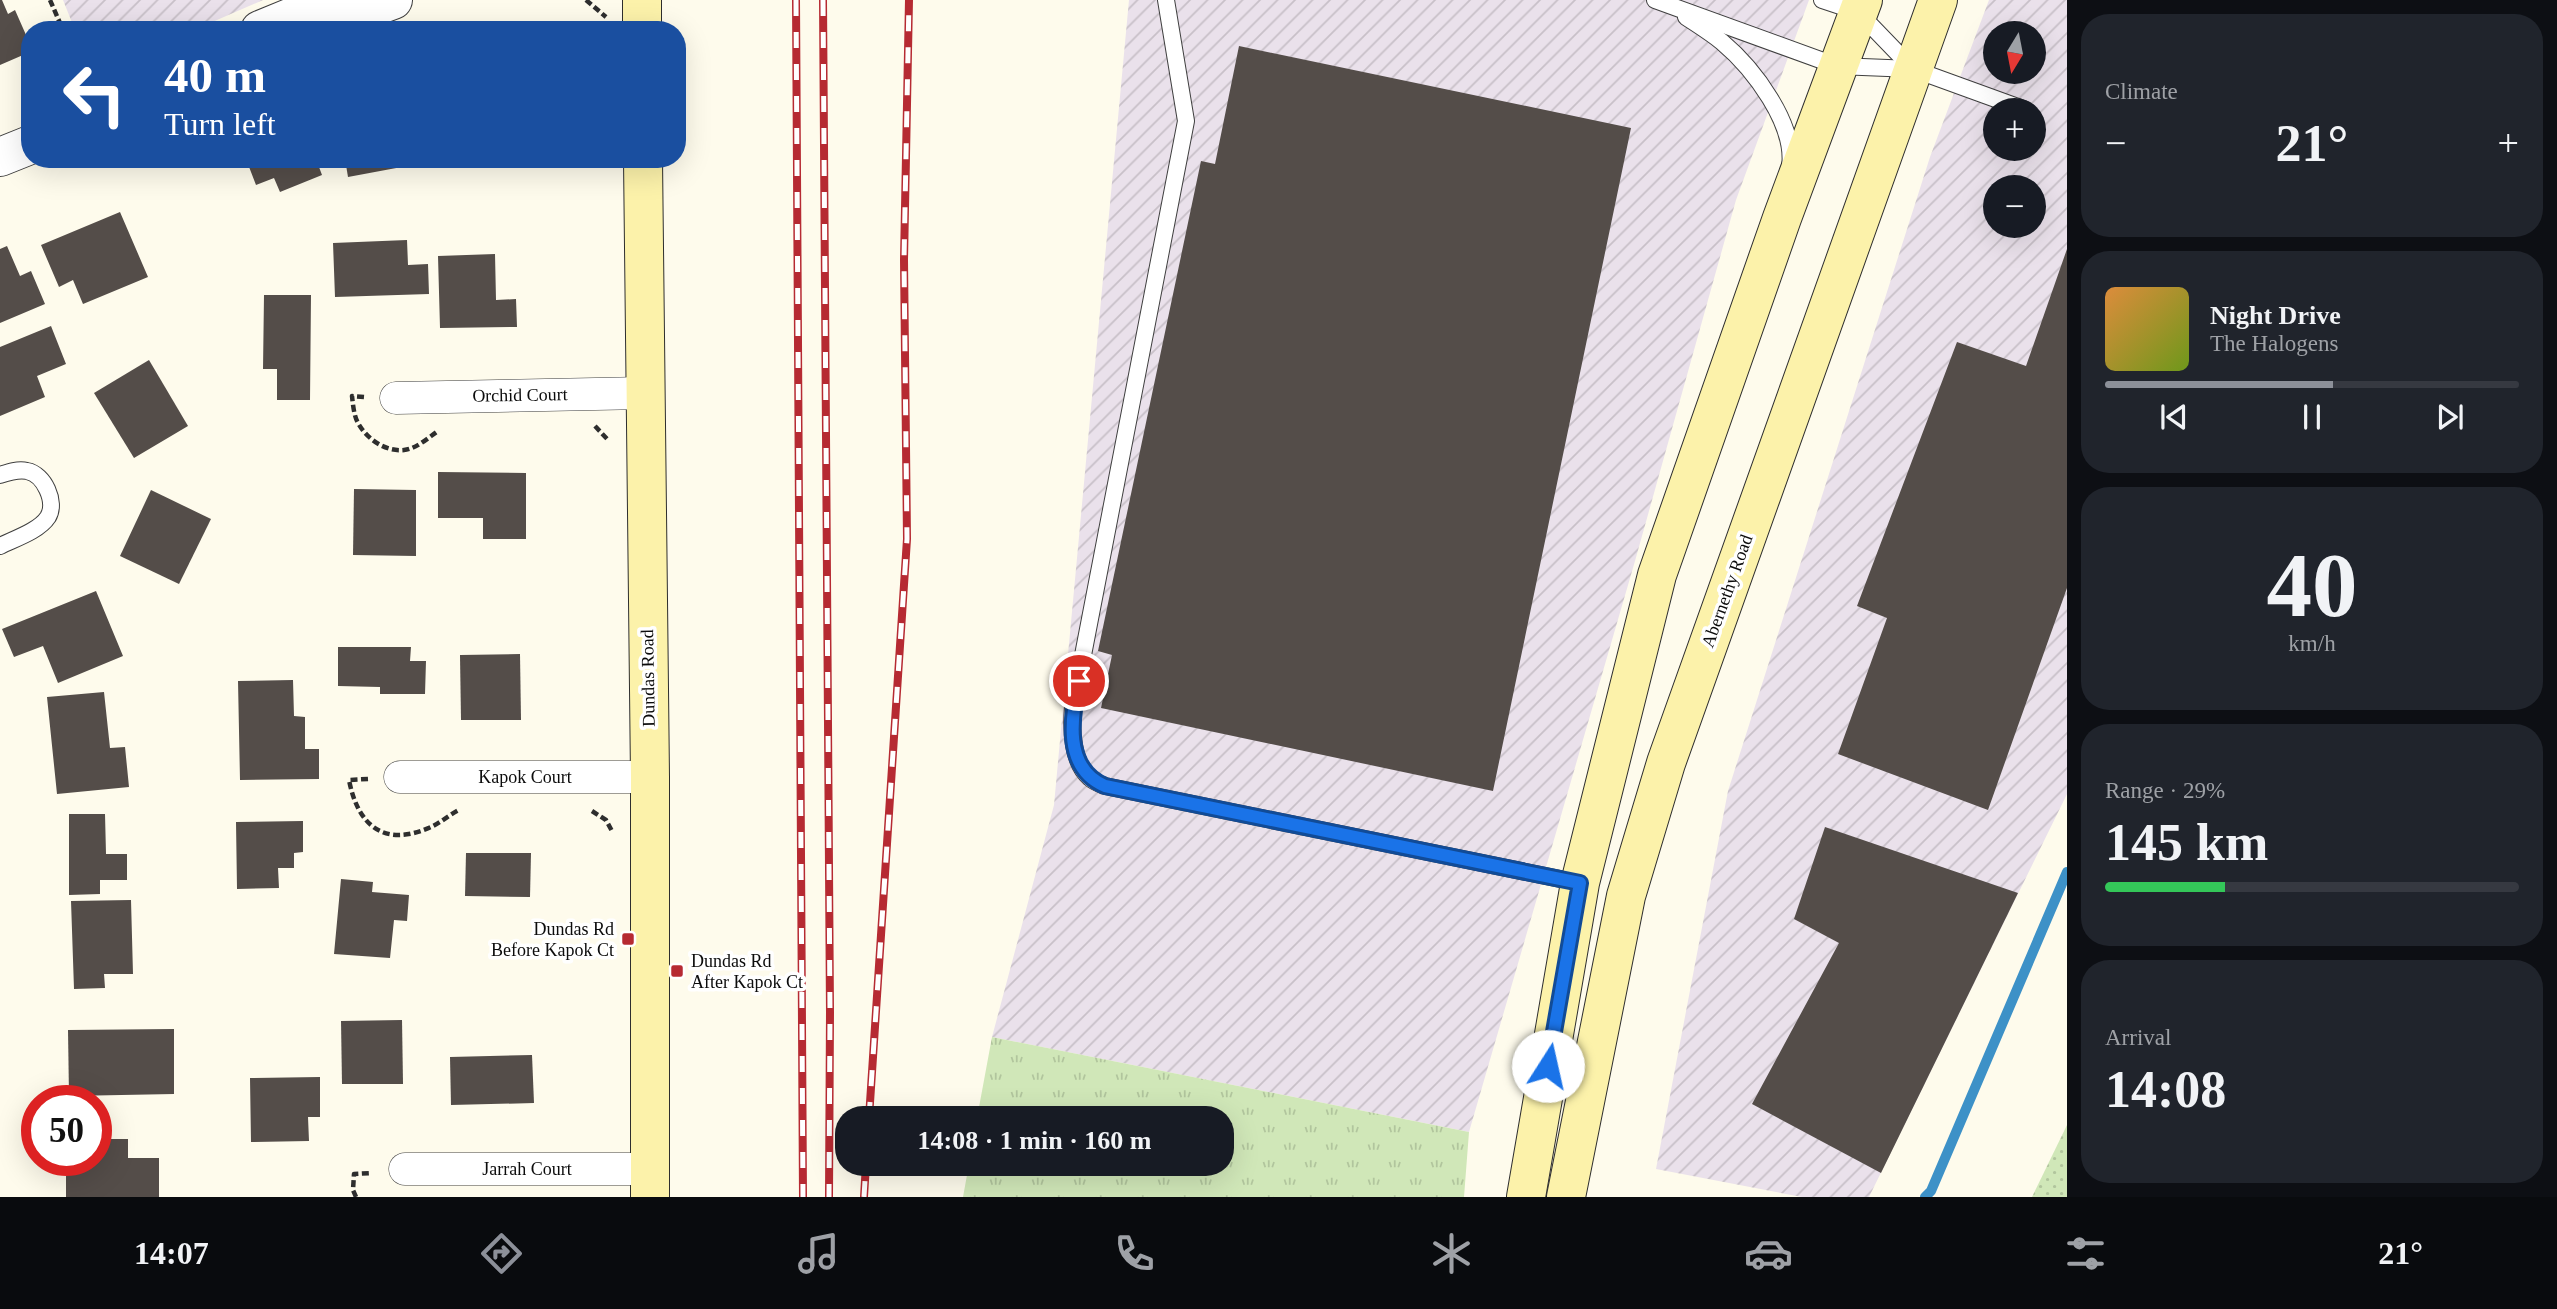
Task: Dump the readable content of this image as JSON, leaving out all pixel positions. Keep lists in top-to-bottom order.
{
  "streets": {
    "main road": ["Abernethy Road", "Dundas Road"],
    "street": ["Orchid Court", "Kapok Court", "Jarrah Court"]
  },
  "crossings": [
    ["Orchid Court", "Dundas Road"],
    ["Dundas Road", "Kapok Court"],
    ["Dundas Road", "Jarrah Court"]
  ],
  "places": {
    "transit": ["Dundas Rd Before Kapok Ct", "Dundas Rd After Kapok Ct"]
  },
  "north": "bottom",
  "page": {
    "tile": [
      "Climate",
      ["40", "km/h"],
      ["Range · 29%", "145 km"],
      ["Arrival", "14:08"]
    ],
    "map_buttons": ["+", "−"],
    "turn": ["40 m", "Turn left"],
    "heat": ["−", "21°", "+"],
    "song": ["Night Drive", "The Halogens"],
    "limit": "50",
    "trip": "14:08 · 1 min · 160 m",
    "tabs": ["14:07", "21°"]
  }
}
